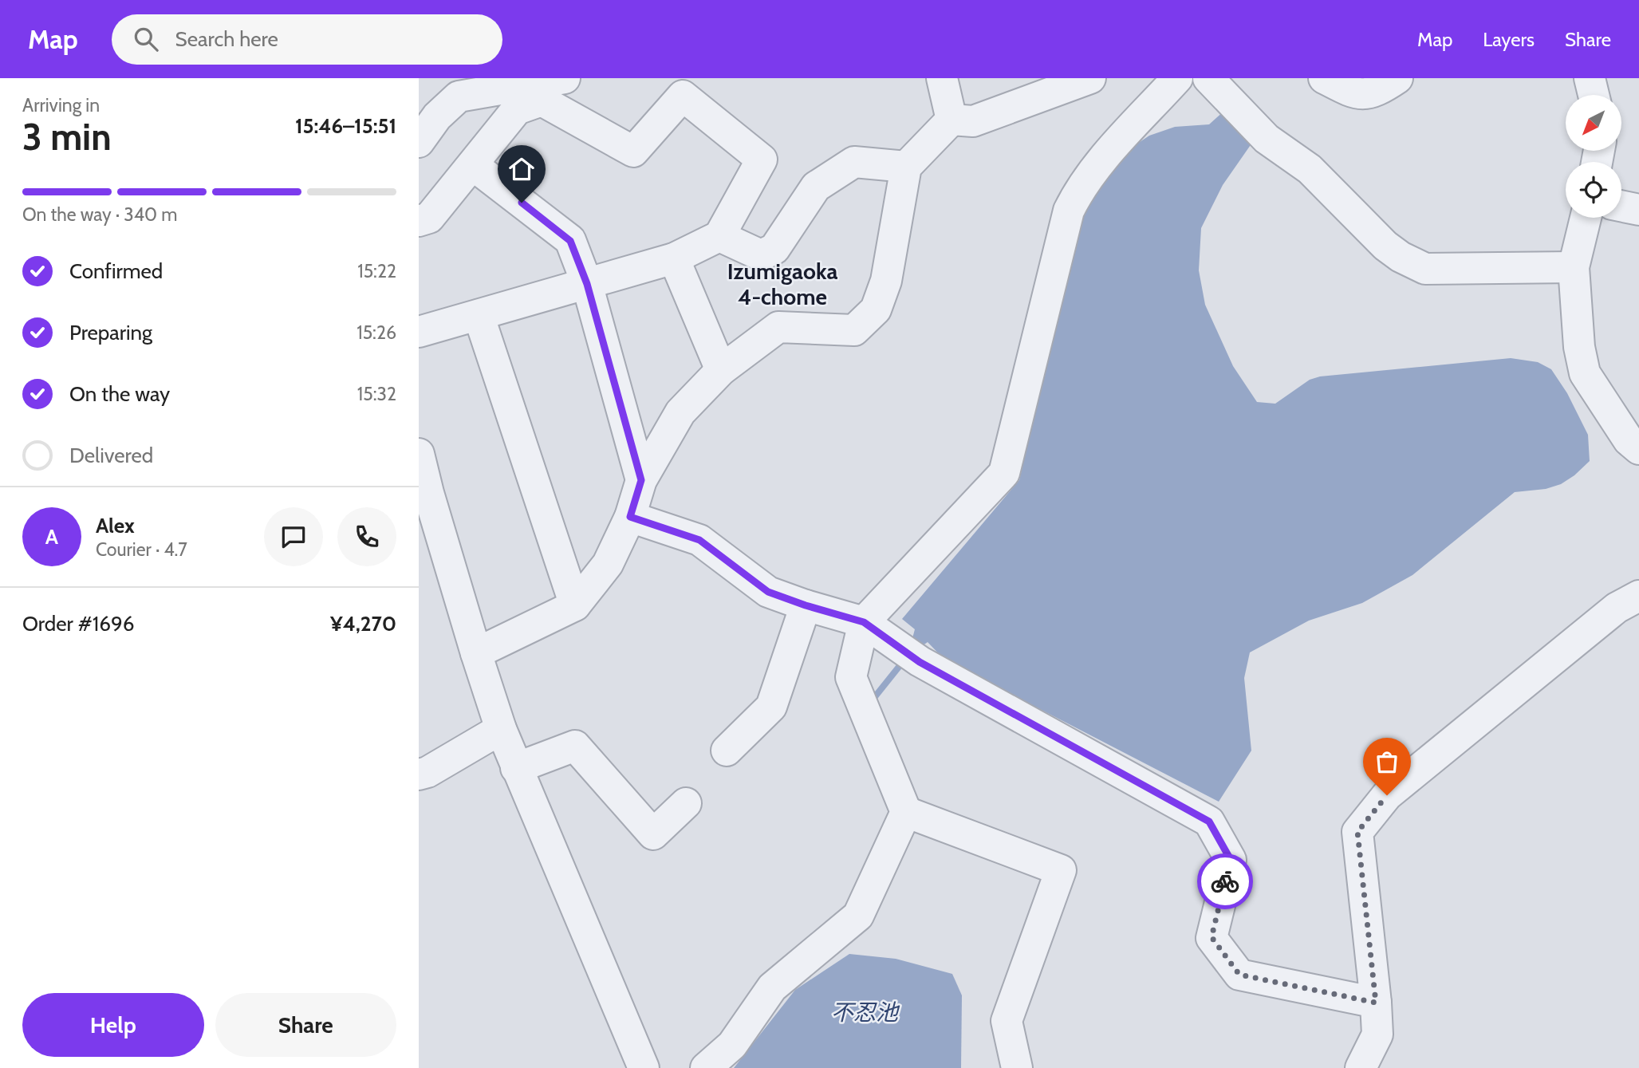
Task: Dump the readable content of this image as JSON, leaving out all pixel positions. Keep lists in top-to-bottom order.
{
  "districts": ["Izumigaoka 4-chome"],
  "water": ["不忍池"],
  "north": "bottom left",
  "page": {
    "header": "Map",
    "search": "Search here",
    "nav": ["Map", "Layers", "Share"],
    "heading": ["3 min", "Arriving in", "15:46–15:51"],
    "panel": [
      "Alex",
      "Courier · 4.7",
      "Order #1696",
      "¥4,270"
    ],
    "bar": "On the way · 340 m",
    "list": [
      ["Confirmed", "15:22"],
      ["Preparing", "15:26"],
      ["On the way", "15:32"],
      "Delivered"
    ],
    "round": "A",
    "buttons": ["Help", "Share"]
  }
}
